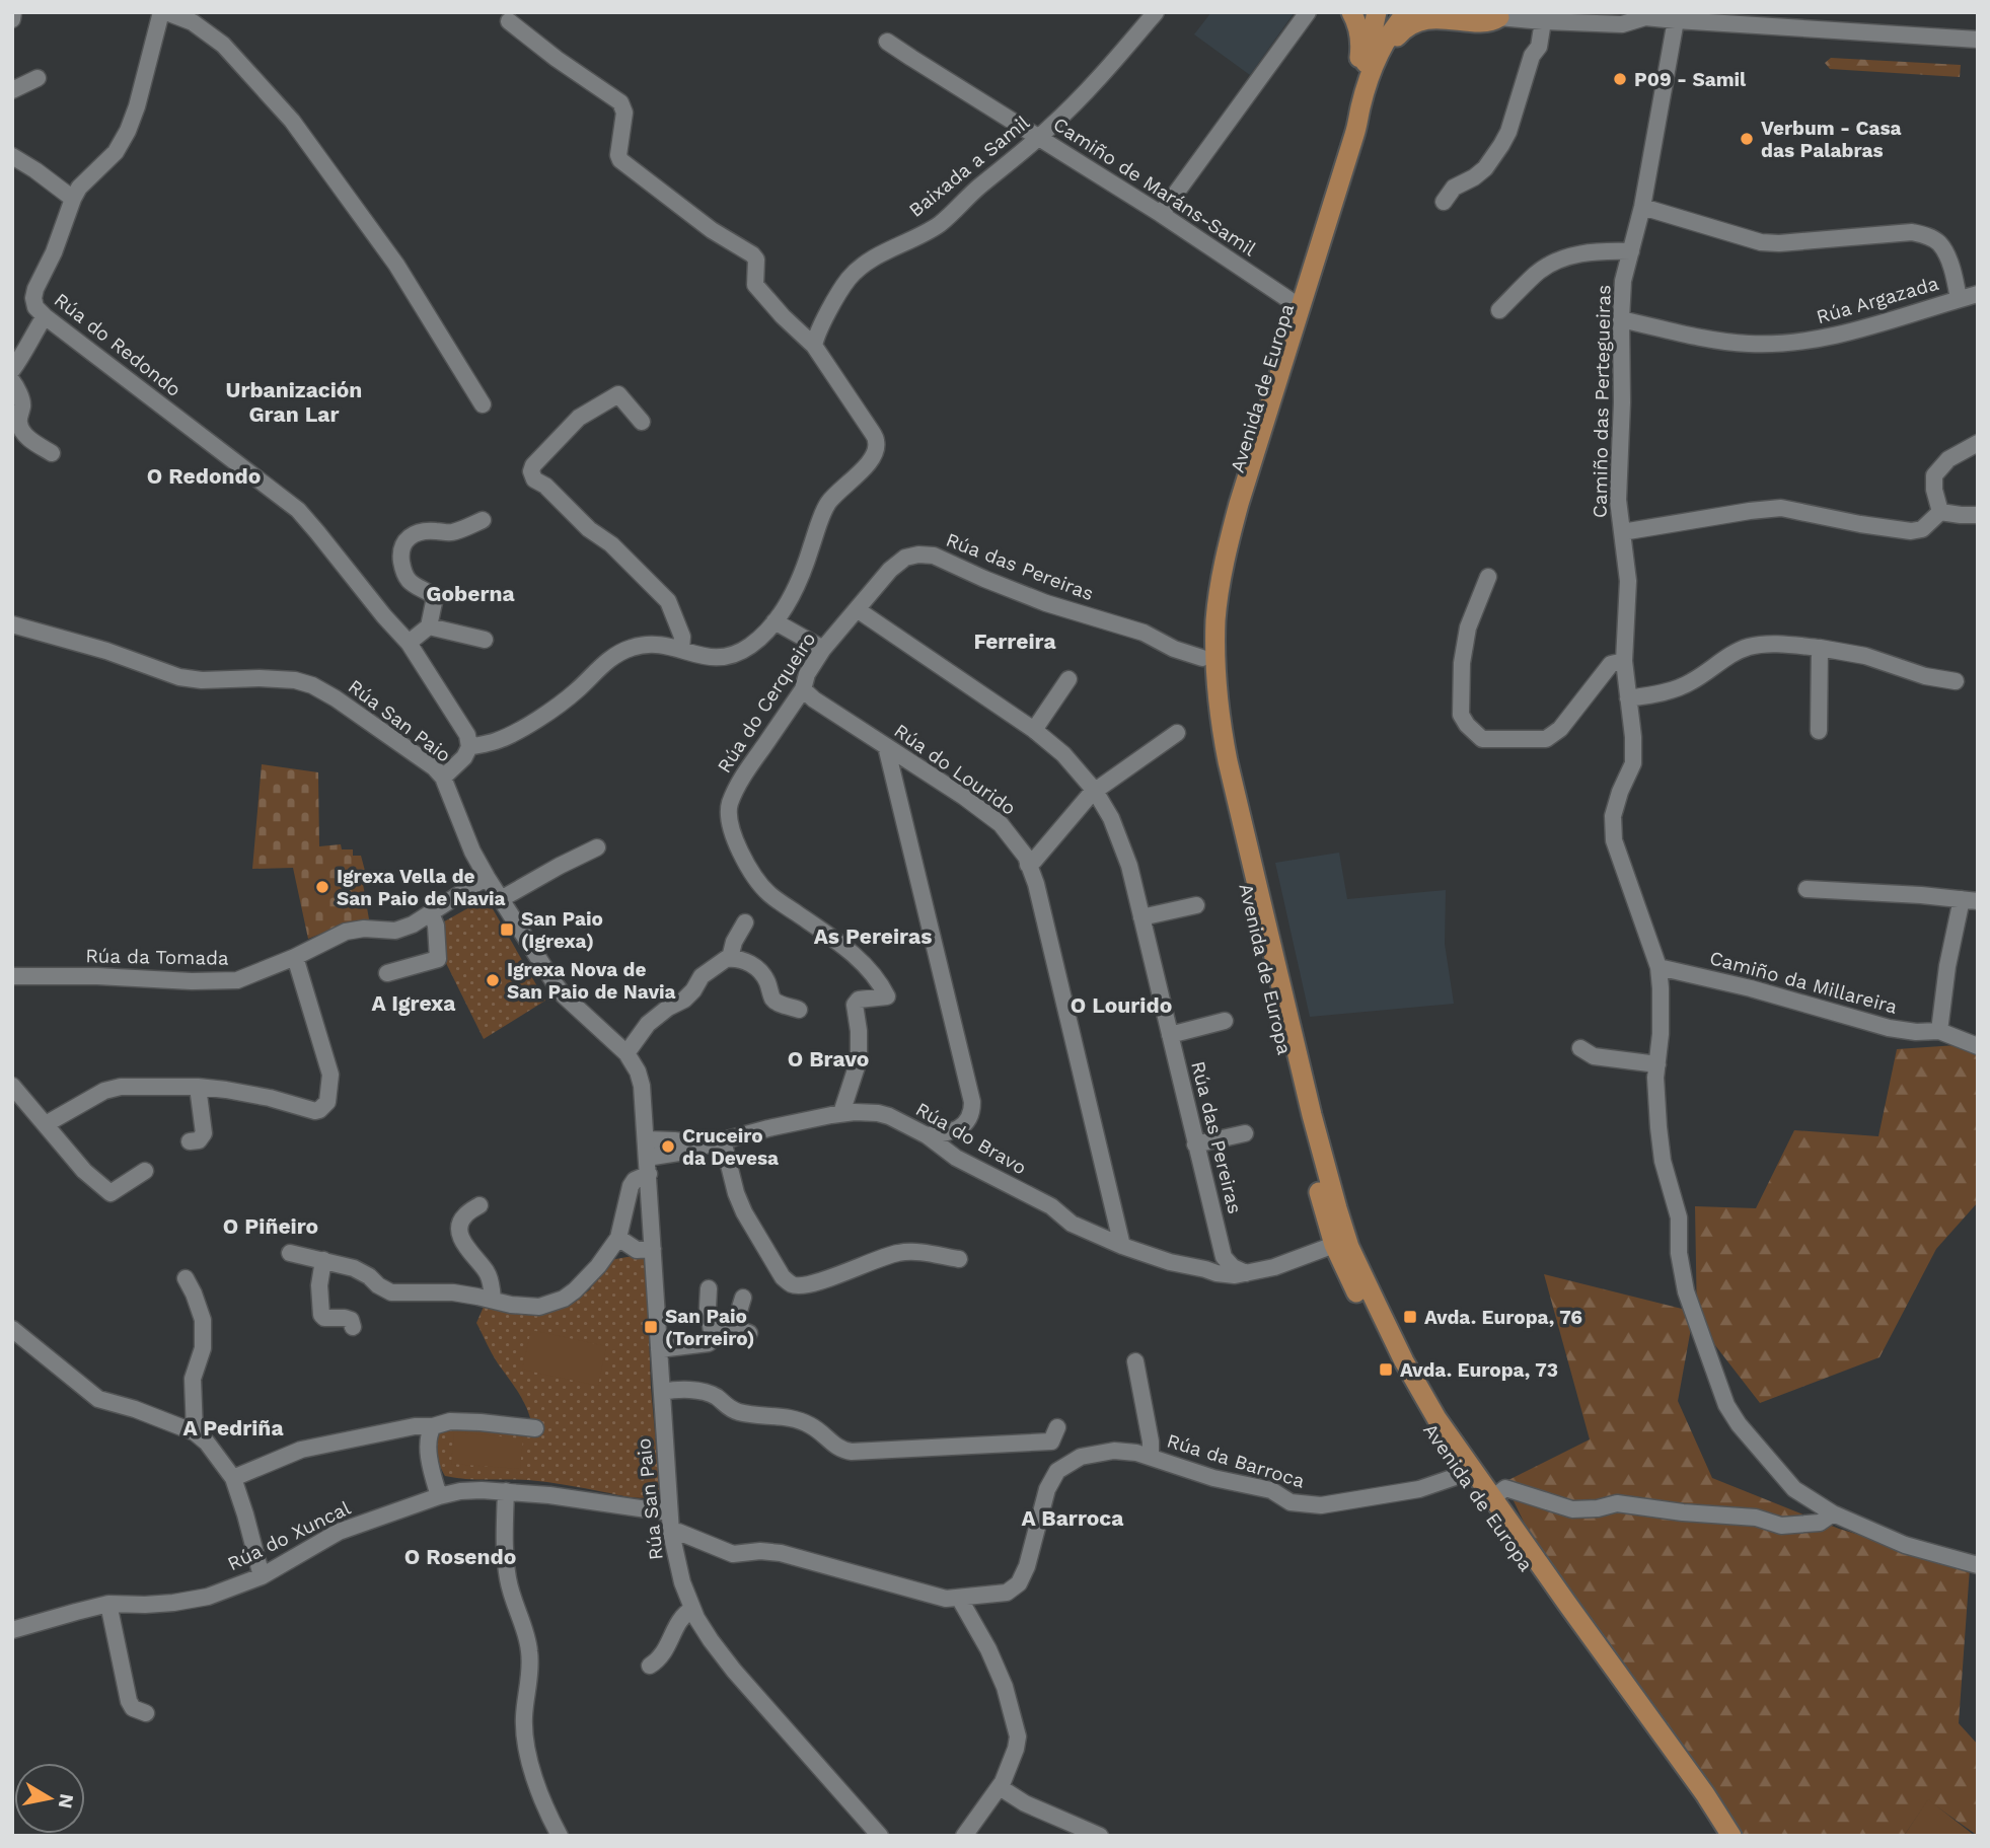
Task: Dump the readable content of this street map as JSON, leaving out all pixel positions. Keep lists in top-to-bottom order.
{
  "streets": {
    "main road": ["Avenida de Europa"],
    "street": [
      "Baixada a Samil",
      "Camiño de Maráns-Samil",
      "Rúa Argazada",
      "Rúa do Redondo",
      "Camiño das Pertegueiras",
      "Rúa das Pereiras",
      "Rúa do Cerqueiro",
      "Rúa San Paio",
      "Rúa do Lourido",
      "Rúa da Tomada",
      "Camiño da Millareira",
      "Rúa do Bravo",
      "Rúa da Barroca",
      "Rúa do Xuncal"
    ]
  },
  "crossings": [
    ["Baixada a Samil", "Camiño de Maráns-Samil"],
    ["Camiño de Maráns-Samil", "Avenida de Europa"],
    ["Rúa Argazada", "Camiño das Pertegueiras"],
    ["Avenida de Europa", "Camiño das Pertegueiras"],
    ["Avenida de Europa", "Rúa das Pereiras"],
    ["Avenida de Europa", "Rúa do Bravo"],
    ["Avenida de Europa", "Rúa da Barroca"],
    ["Camiño das Pertegueiras", "Camiño da Millareira"],
    ["Rúa das Pereiras", "Rúa do Cerqueiro"],
    ["Rúa do Cerqueiro", "Rúa do Lourido"],
    ["Rúa do Cerqueiro", "Rúa do Bravo"],
    ["Rúa San Paio", "Rúa da Tomada"],
    ["Rúa San Paio", "Rúa do Bravo"],
    ["Rúa San Paio", "Rúa da Barroca"],
    ["Rúa San Paio", "Rúa do Xuncal"],
    ["Rúa do Lourido", "Rúa do Bravo"]
  ],
  "districts": [
    "Urbanización Gran Lar",
    "O Redondo",
    "Goberna",
    "Ferreira",
    "As Pereiras",
    "A Igrexa",
    "O Lourido",
    "O Bravo",
    "O Piñeiro",
    "A Pedriña",
    "A Barroca",
    "O Rosendo"
  ],
  "places": {
    "other": [
      "P09 - Samil",
      "Verbum - Casa das Palabras",
      "Igrexa Vella de San Paio de Navia",
      "Igrexa Nova de San Paio de Navia",
      "Cruceiro da Devesa"
    ],
    "transit": [
      "San Paio (Igrexa)",
      "Avda. Europa, 76",
      "San Paio (Torreiro)",
      "Avda. Europa, 73"
    ]
  },
  "north": "right"
}
